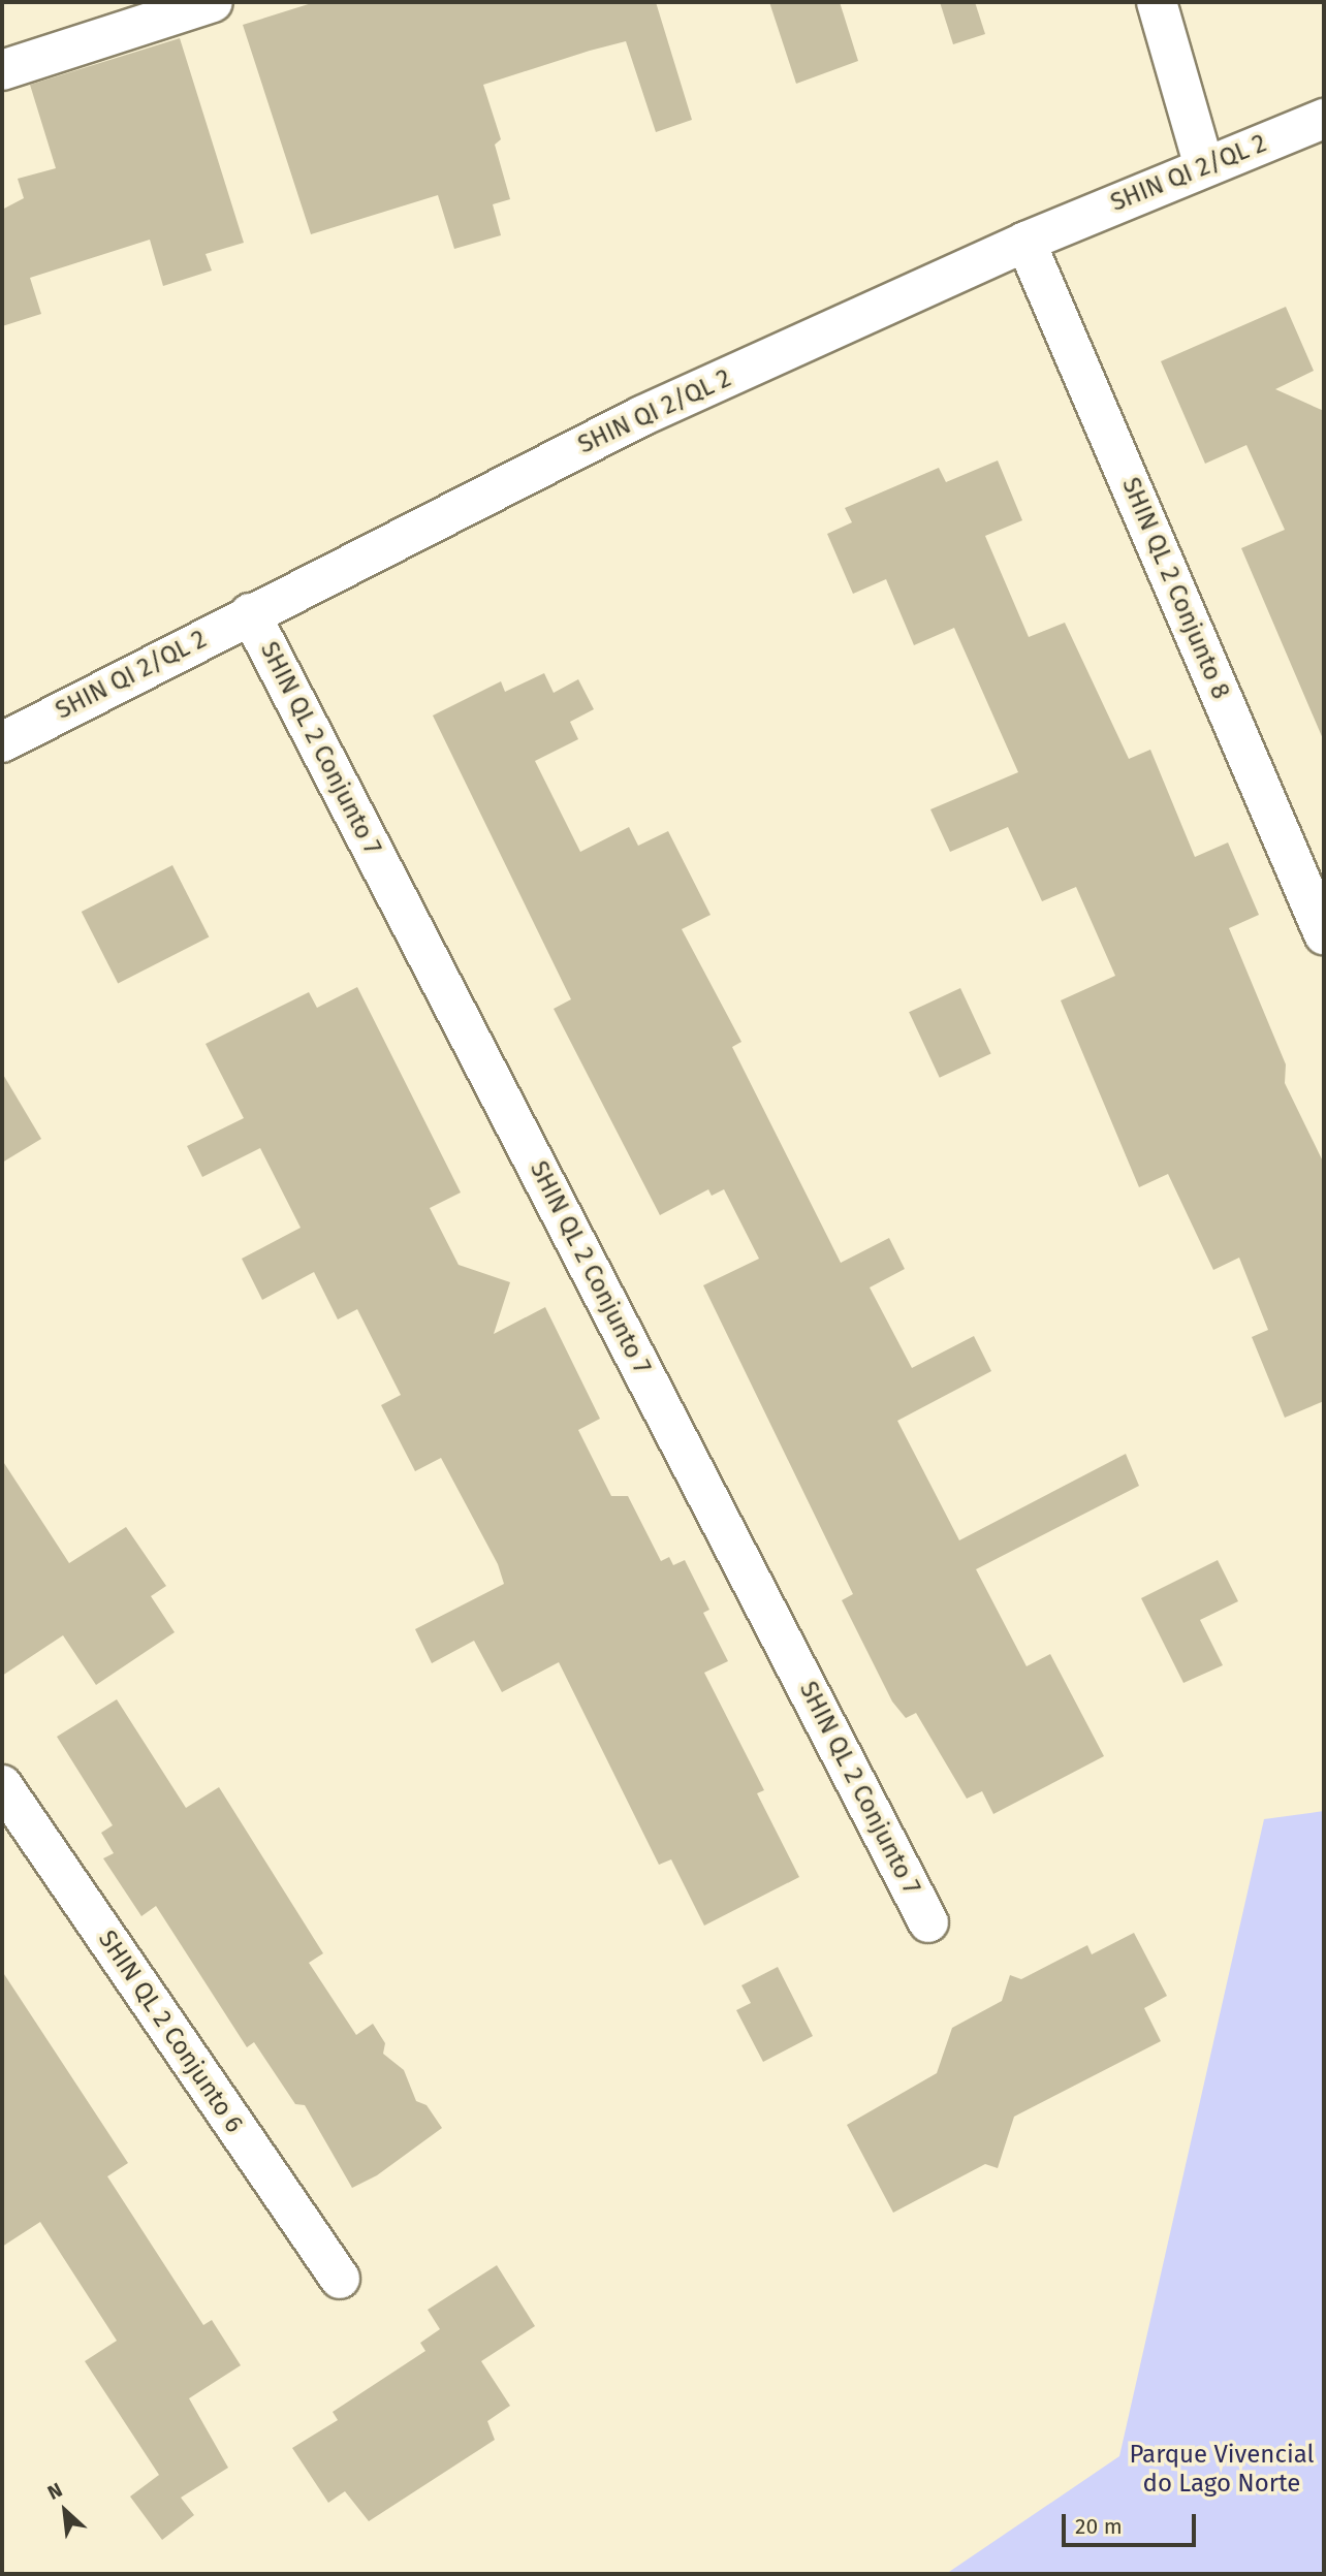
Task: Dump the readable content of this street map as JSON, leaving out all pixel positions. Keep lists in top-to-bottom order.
{
  "streets": {
    "street": [
      "SHIN QI 2/QL 2",
      "SHIN QL 2 Conjunto 8",
      "SHIN QL 2 Conjunto 7",
      "SHIN QL 2 Conjunto 6"
    ]
  },
  "crossings": [
    ["SHIN QI 2/QL 2", "SHIN QL 2 Conjunto 8"],
    ["SHIN QI 2/QL 2", "SHIN QL 2 Conjunto 7"]
  ],
  "parks": ["Parque Vivencial do Lago Norte"],
  "scale_bar": "20 m",
  "north": "top left"
}
